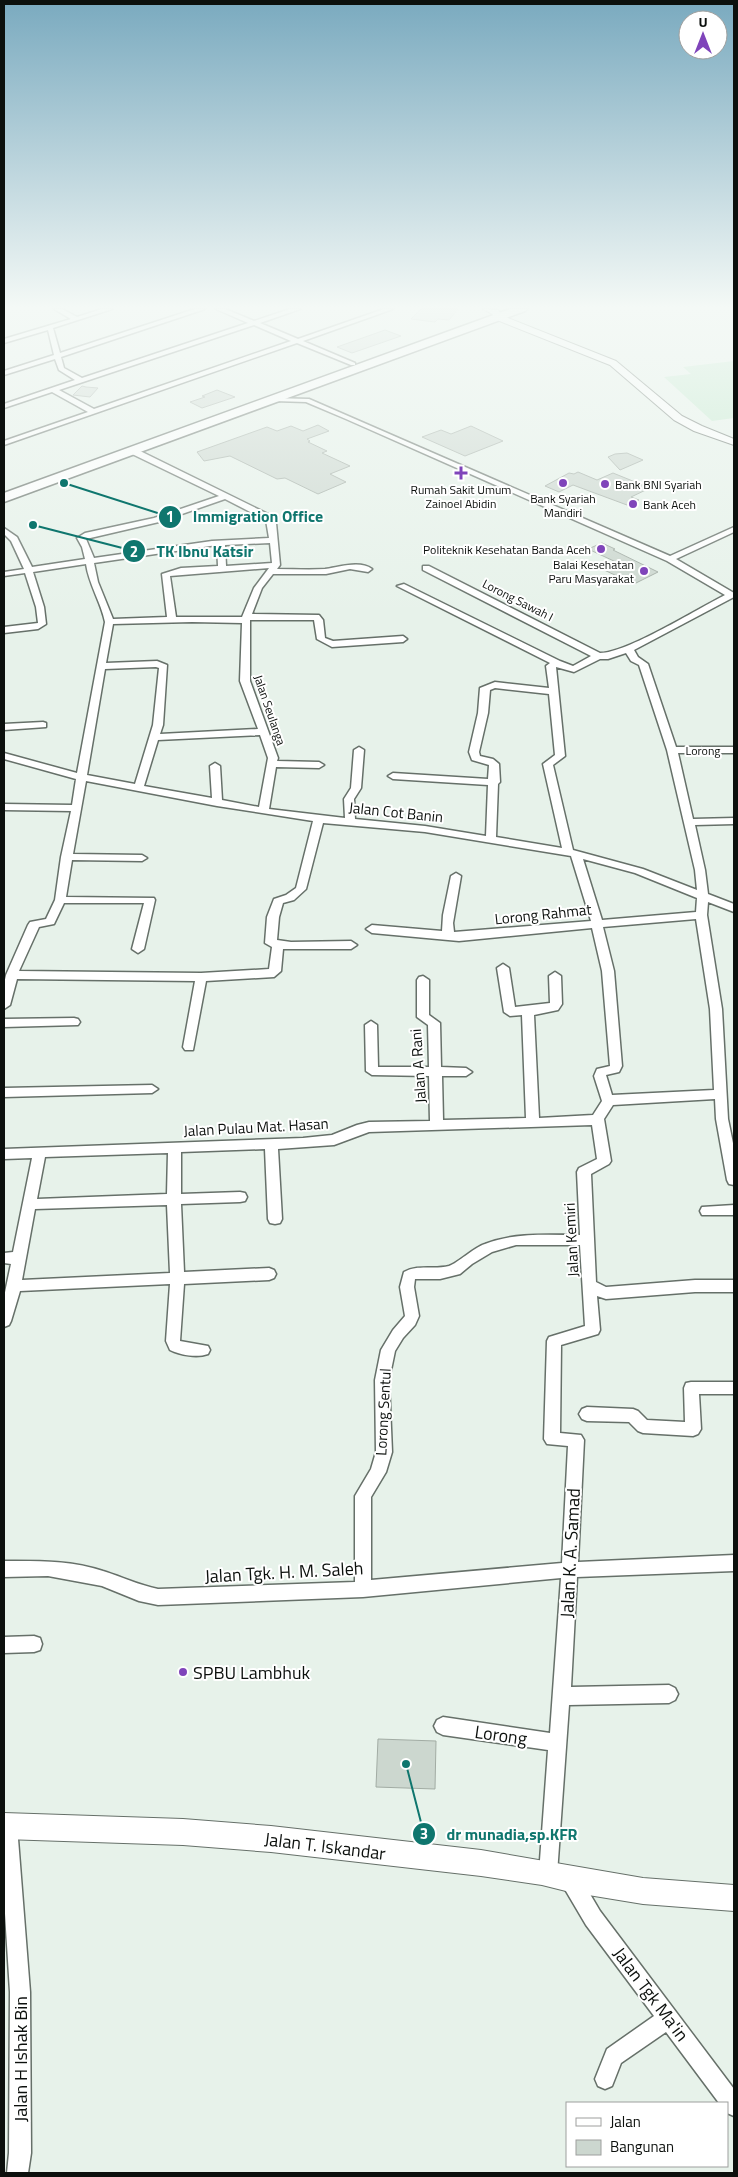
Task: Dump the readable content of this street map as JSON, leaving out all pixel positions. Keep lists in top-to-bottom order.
{
  "streets": {
    "street": [
      "Lorong Sawah I",
      "Jalan Seulanga",
      "Lorong",
      "Jalan Cot Banin",
      "Lorong Rahmat",
      "Jalan A Rani",
      "Jalan Pulau Mat. Hasan",
      "Jalan Kemiri",
      "Lorong Sentul",
      "Jalan K. A. Samad",
      "Jalan Tgk. H. M. Saleh",
      "Jalan T. Iskandar",
      "Jalan Tgk Ma'in",
      "Jalan H Ishak Bin"
    ]
  },
  "crossings": [
    ["Jalan Seulanga", "Jalan Cot Banin"],
    ["Lorong", "Jalan K. A. Samad"],
    ["Jalan A Rani", "Jalan Pulau Mat. Hasan"],
    ["Jalan Pulau Mat. Hasan", "Jalan Kemiri"],
    ["Jalan Kemiri", "Lorong Sentul"],
    ["Jalan Kemiri", "Jalan K. A. Samad"],
    ["Lorong Sentul", "Jalan Tgk. H. M. Saleh"],
    ["Jalan K. A. Samad", "Jalan Tgk. H. M. Saleh"],
    ["Jalan K. A. Samad", "Jalan T. Iskandar"],
    ["Jalan K. A. Samad", "Jalan Tgk Ma'in"],
    ["Jalan T. Iskandar", "Jalan Tgk Ma'in"],
    ["Jalan T. Iskandar", "Jalan H Ishak Bin"]
  ],
  "places": {
    "health": ["Rumah Sakit Umum Zainoel Abidin"],
    "other": [
      "Immigration Office",
      "Bank Syariah Mandiri",
      "Bank BNI Syariah",
      "Bank Aceh",
      "TK Ibnu Katsir",
      "Politeknik Kesehatan Banda Aceh",
      "Balai Kesehatan Paru Masyarakat",
      "SPBU Lambhuk",
      "dr munadia,sp.KFR"
    ]
  },
  "legend": ["Jalan", "Bangunan"],
  "north": "top"
}
